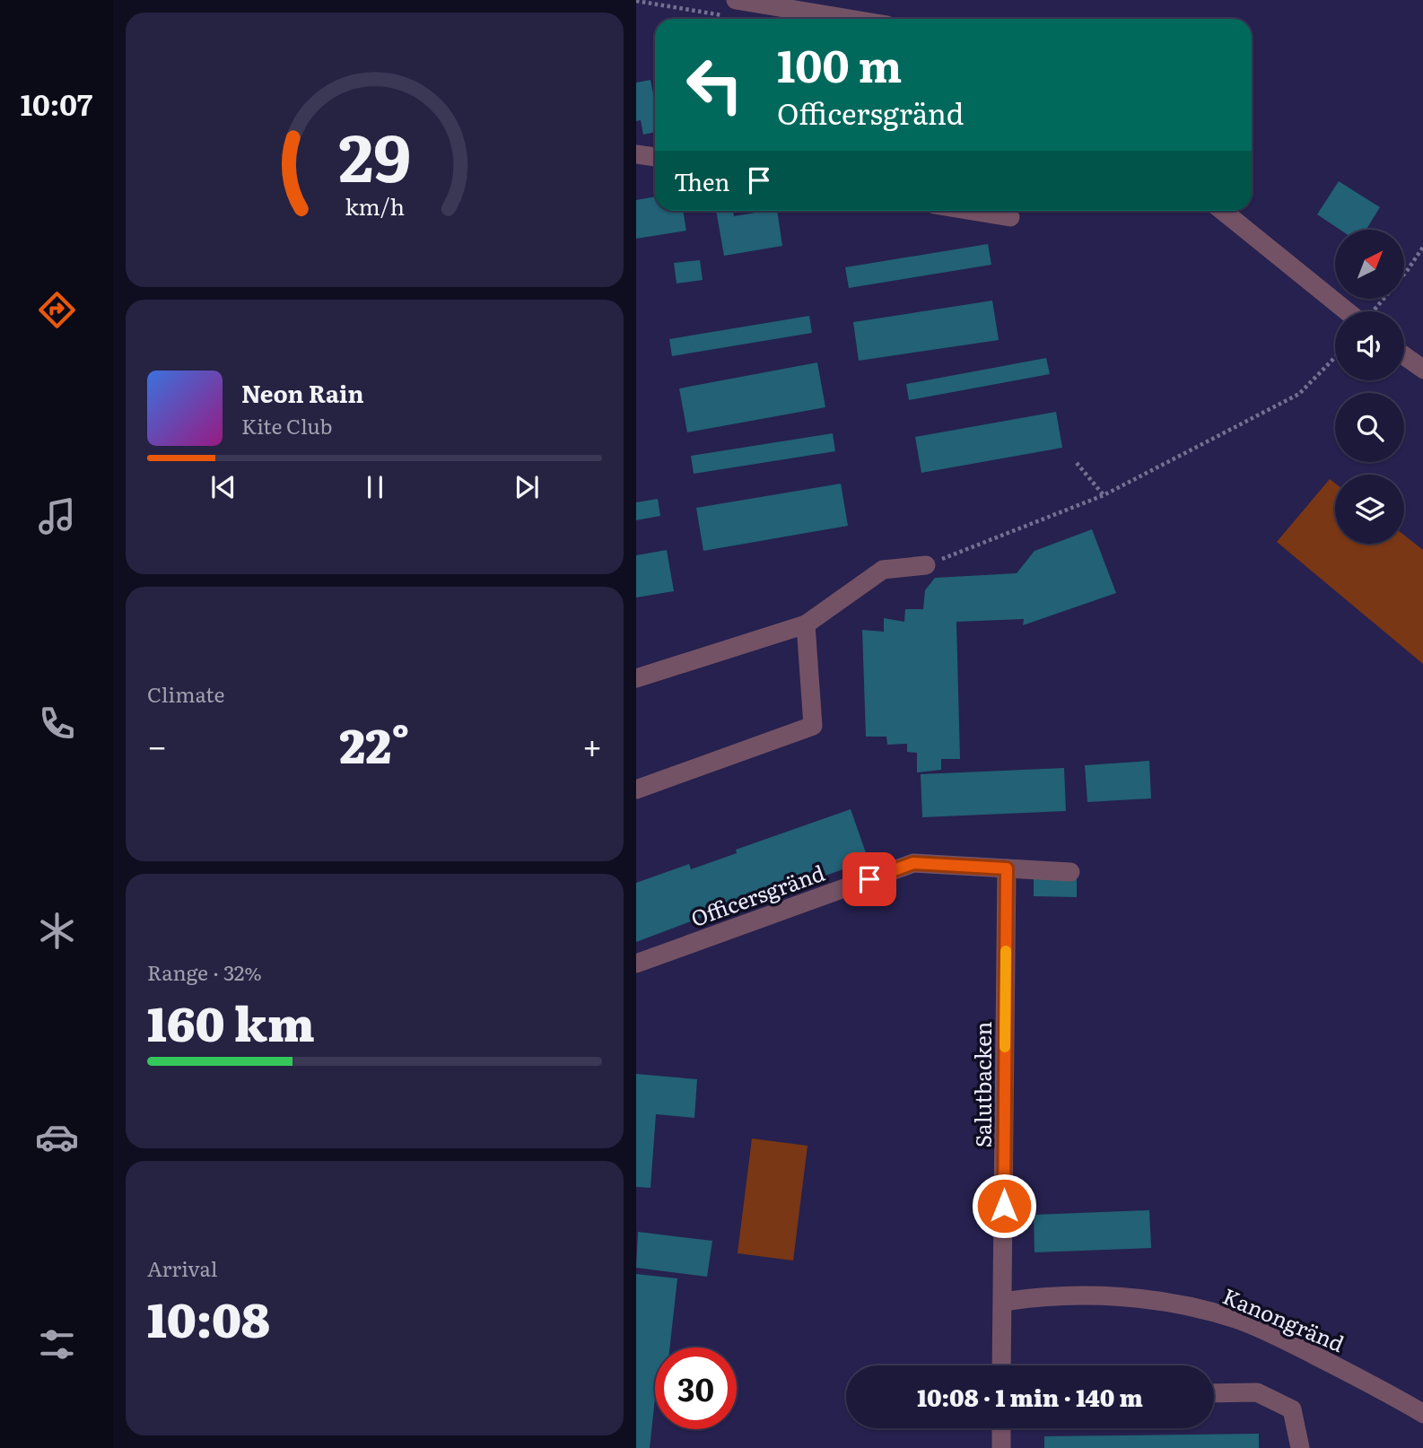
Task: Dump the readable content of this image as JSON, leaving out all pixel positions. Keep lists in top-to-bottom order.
{
  "streets": {
    "street": ["Officersgränd", "Salutbacken", "Kanongränd"]
  },
  "crossings": [
    ["Officersgränd", "Salutbacken"],
    ["Salutbacken", "Kanongränd"]
  ],
  "north": "top right",
  "page": {
    "tabs": "10:07",
    "turn": ["100 m", "Officersgränd"],
    "then": "Then",
    "song": ["Neon Rain", "Kite Club"],
    "tile": [
      "Climate",
      ["Range · 32%", "160 km"],
      ["Arrival", "10:08"]
    ],
    "heat": ["−", "22°", "+"],
    "limit": "30",
    "trip": "10:08 · 1 min · 140 m",
    "gauge": ["29", "km/h"]
  }
}
